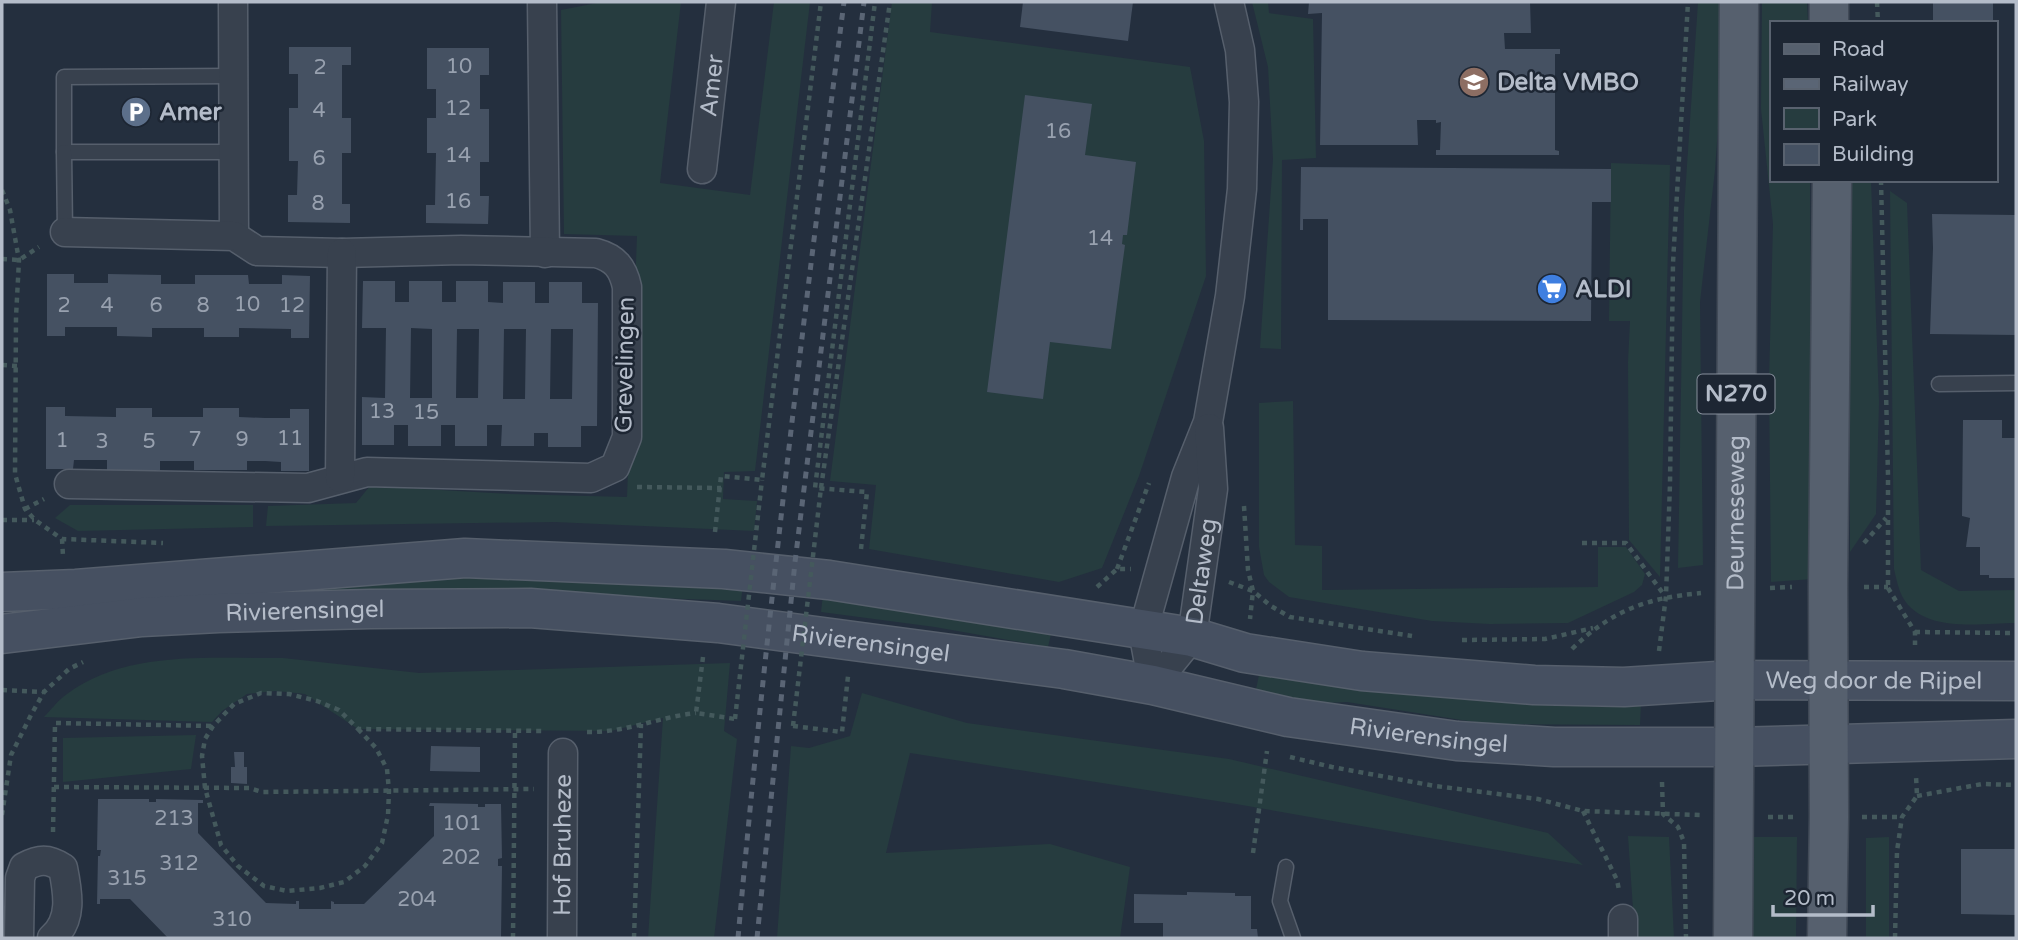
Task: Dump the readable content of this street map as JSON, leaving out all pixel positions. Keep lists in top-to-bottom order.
{
  "streets": {
    "main road": ["N270", "Deurneseweg"],
    "street": [
      "Amer",
      "Grevelingen",
      "Deltaweg",
      "Rivierensingel",
      "Weg door de Rijpel",
      "Hof Bruheze"
    ]
  },
  "crossings": [
    ["Deurneseweg", "Rivierensingel"],
    ["Deurneseweg", "Weg door de Rijpel"],
    ["Deltaweg", "Rivierensingel"],
    ["Rivierensingel", "Weg door de Rijpel"]
  ],
  "places": {
    "school or university": ["Delta VMBO"],
    "parking": ["Amer"],
    "supermarket": ["ALDI"]
  },
  "house_numbers": [
    "10",
    "2",
    "12",
    "4",
    "16",
    "14",
    "6",
    "16",
    "8",
    "14",
    "10",
    "2",
    "4",
    "6",
    "8",
    "12",
    "13",
    "15",
    "11",
    "7",
    "9",
    "1",
    "3",
    "5",
    "213",
    "101",
    "202",
    "312",
    "315",
    "204",
    "310"
  ],
  "legend": [
    "Road",
    "Railway",
    "Park",
    "Building"
  ],
  "scale_bar": "20 m"
}
